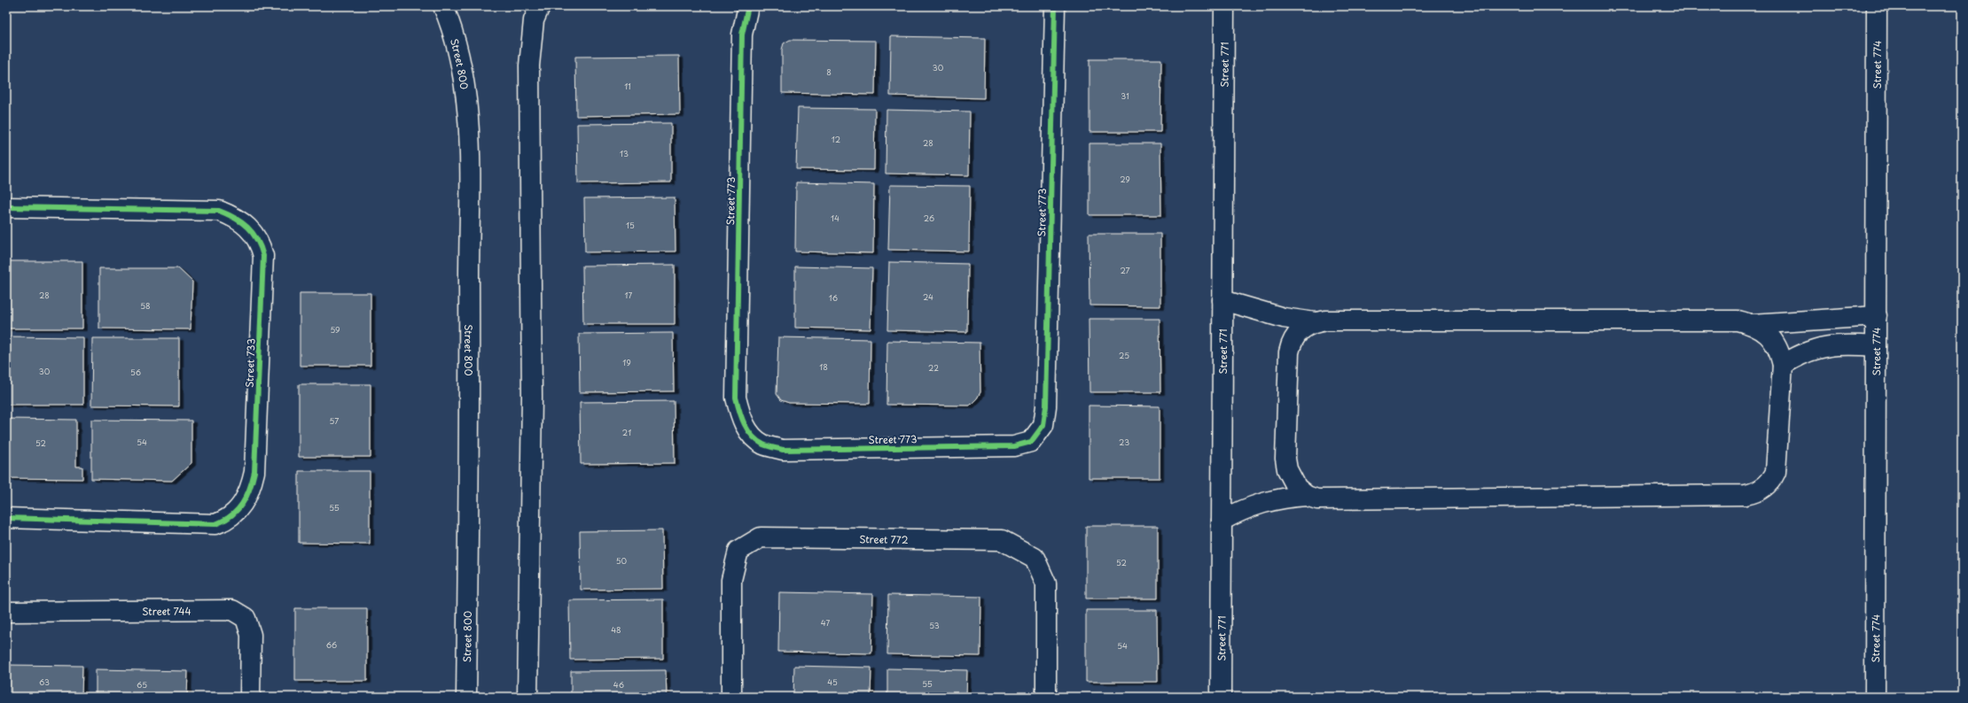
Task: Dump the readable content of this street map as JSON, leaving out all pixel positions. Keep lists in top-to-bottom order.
{
  "streets": {
    "street": [
      "Street 800",
      "Street 771",
      "Street 774",
      "Street 773",
      "Street 733",
      "Street 772",
      "Street 744"
    ]
  },
  "house_numbers": [
    "30",
    "8",
    "11",
    "31",
    "12",
    "28",
    "13",
    "29",
    "14",
    "26",
    "15",
    "27",
    "28",
    "17",
    "24",
    "16",
    "58",
    "59",
    "25",
    "19",
    "18",
    "22",
    "30",
    "56",
    "57",
    "21",
    "54",
    "23",
    "52",
    "55",
    "50",
    "52",
    "47",
    "53",
    "48",
    "66",
    "54",
    "63",
    "45",
    "55",
    "65",
    "46"
  ]
}
